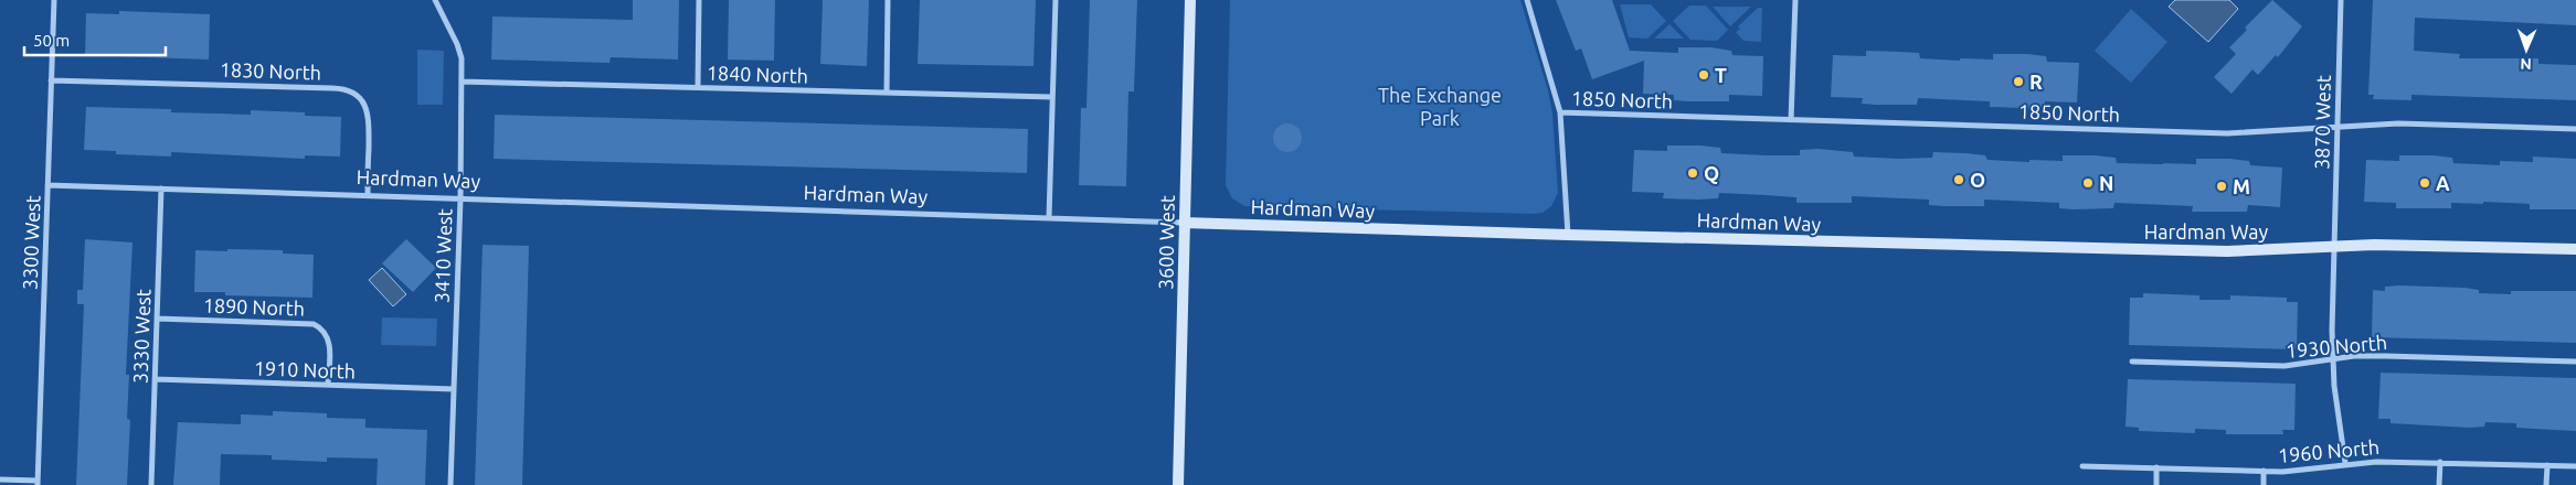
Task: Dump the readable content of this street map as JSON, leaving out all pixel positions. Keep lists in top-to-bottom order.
{
  "streets": {
    "street": [
      "1830 North",
      "1840 North",
      "1850 North",
      "3870 West",
      "Hardman Way",
      "3300 West",
      "3600 West",
      "3410 West",
      "1890 North",
      "3330 West",
      "1930 North",
      "1910 North",
      "1960 North"
    ]
  },
  "crossings": [
    ["1830 North", "Hardman Way"],
    ["1830 North", "3300 West"],
    ["1840 North", "3410 West"],
    ["1850 North", "3870 West"],
    ["3870 West", "Hardman Way"],
    ["3870 West", "1930 North"],
    ["3870 West", "1960 North"],
    ["Hardman Way", "3300 West"],
    ["Hardman Way", "3600 West"],
    ["Hardman Way", "3410 West"],
    ["Hardman Way", "3330 West"],
    ["3410 West", "1910 North"],
    ["1890 North", "3330 West"],
    ["1890 North", "1910 North"],
    ["3330 West", "1910 North"]
  ],
  "parks": ["The Exchange Park"],
  "places": [
    "T",
    "R",
    "Q",
    "O",
    "N",
    "A",
    "M"
  ],
  "scale_bar": "50 m",
  "north": "bottom"
}
